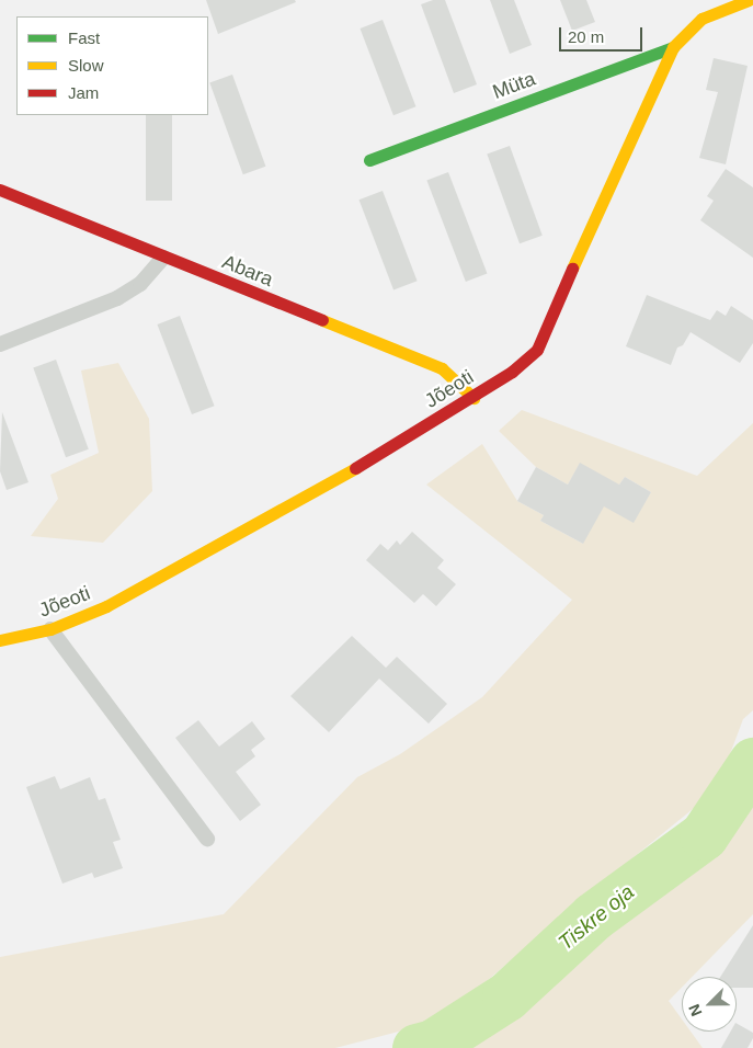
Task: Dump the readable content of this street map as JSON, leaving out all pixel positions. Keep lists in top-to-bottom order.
{
  "streets": {
    "street": ["Müta", "Abara", "Jõeoti"]
  },
  "crossings": [
    ["Müta", "Jõeoti"],
    ["Abara", "Jõeoti"]
  ],
  "water": ["Tiskre oja"],
  "legend": ["Fast", "Slow", "Jam"],
  "scale_bar": "20 m",
  "north": "bottom left"
}
